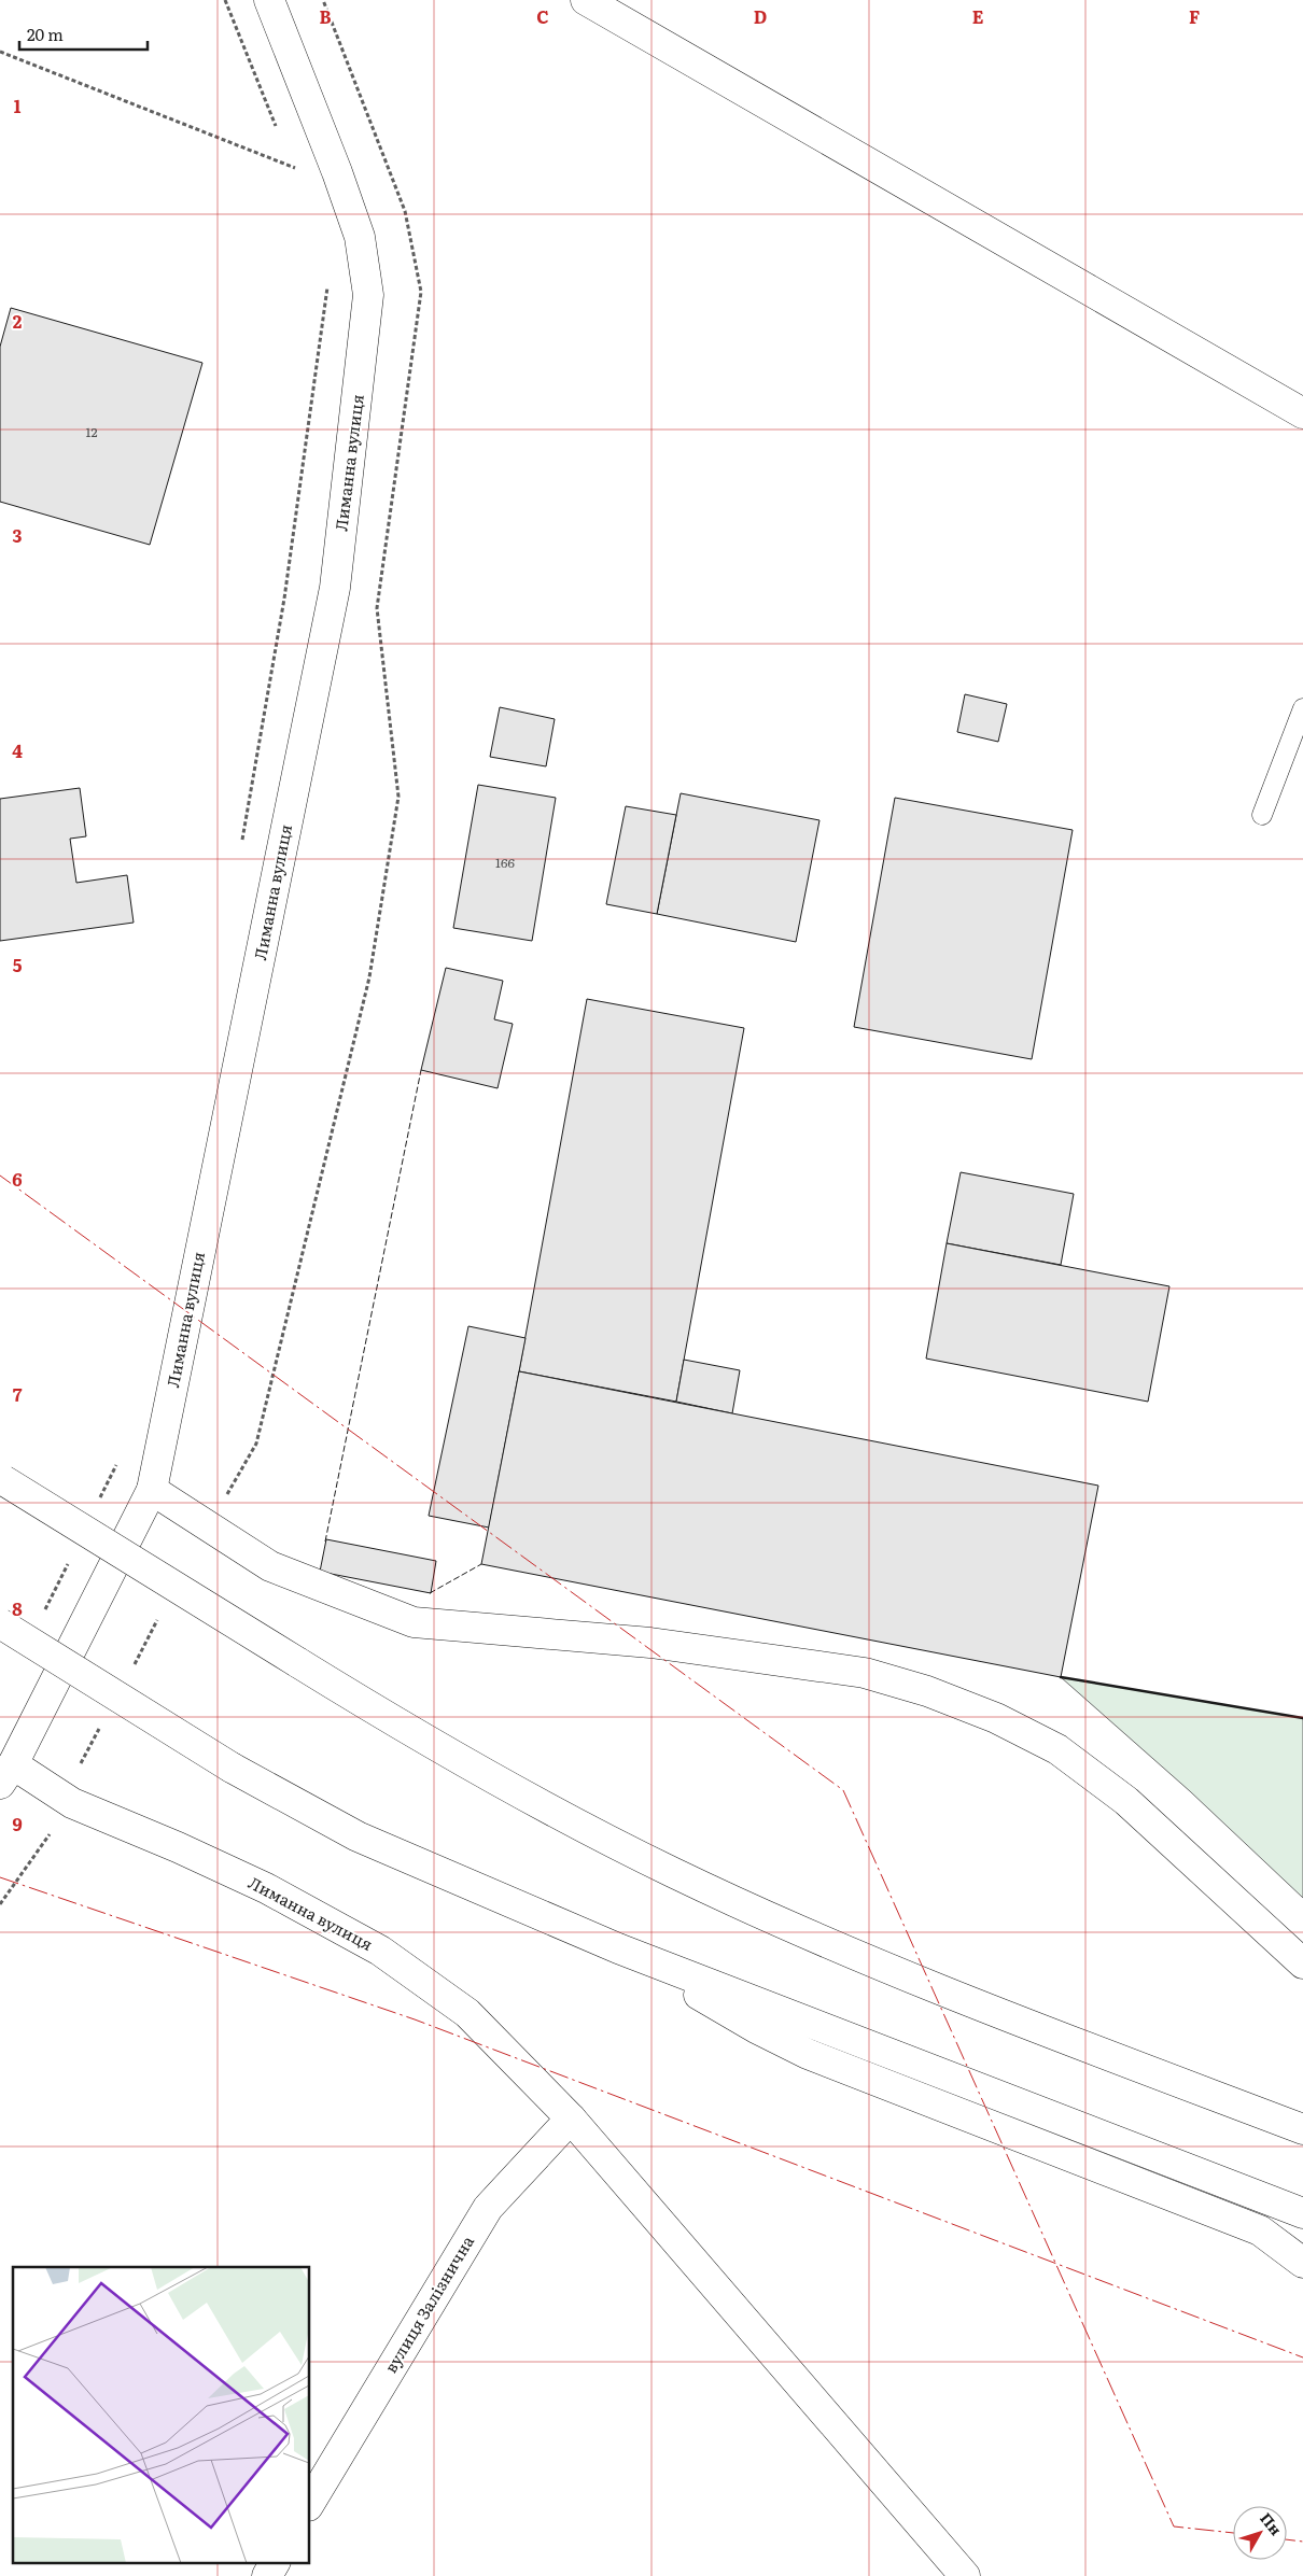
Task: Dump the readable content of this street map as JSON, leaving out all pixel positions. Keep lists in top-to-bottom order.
{
  "streets": {
    "main road": ["Лиманна вулиця", "вулиця Залізнична"]
  },
  "crossings": [
    ["Лиманна вулиця", "вулиця Залізнична"]
  ],
  "house_numbers": ["12", "166"],
  "scale_bar": "20 m",
  "north": "top right",
  "grid": {
    "columns": [
      "B",
      "C",
      "D",
      "E",
      "F"
    ],
    "rows": [
      "1",
      "2",
      "3",
      "4",
      "5",
      "6",
      "7",
      "8",
      "9"
    ]
  }
}
